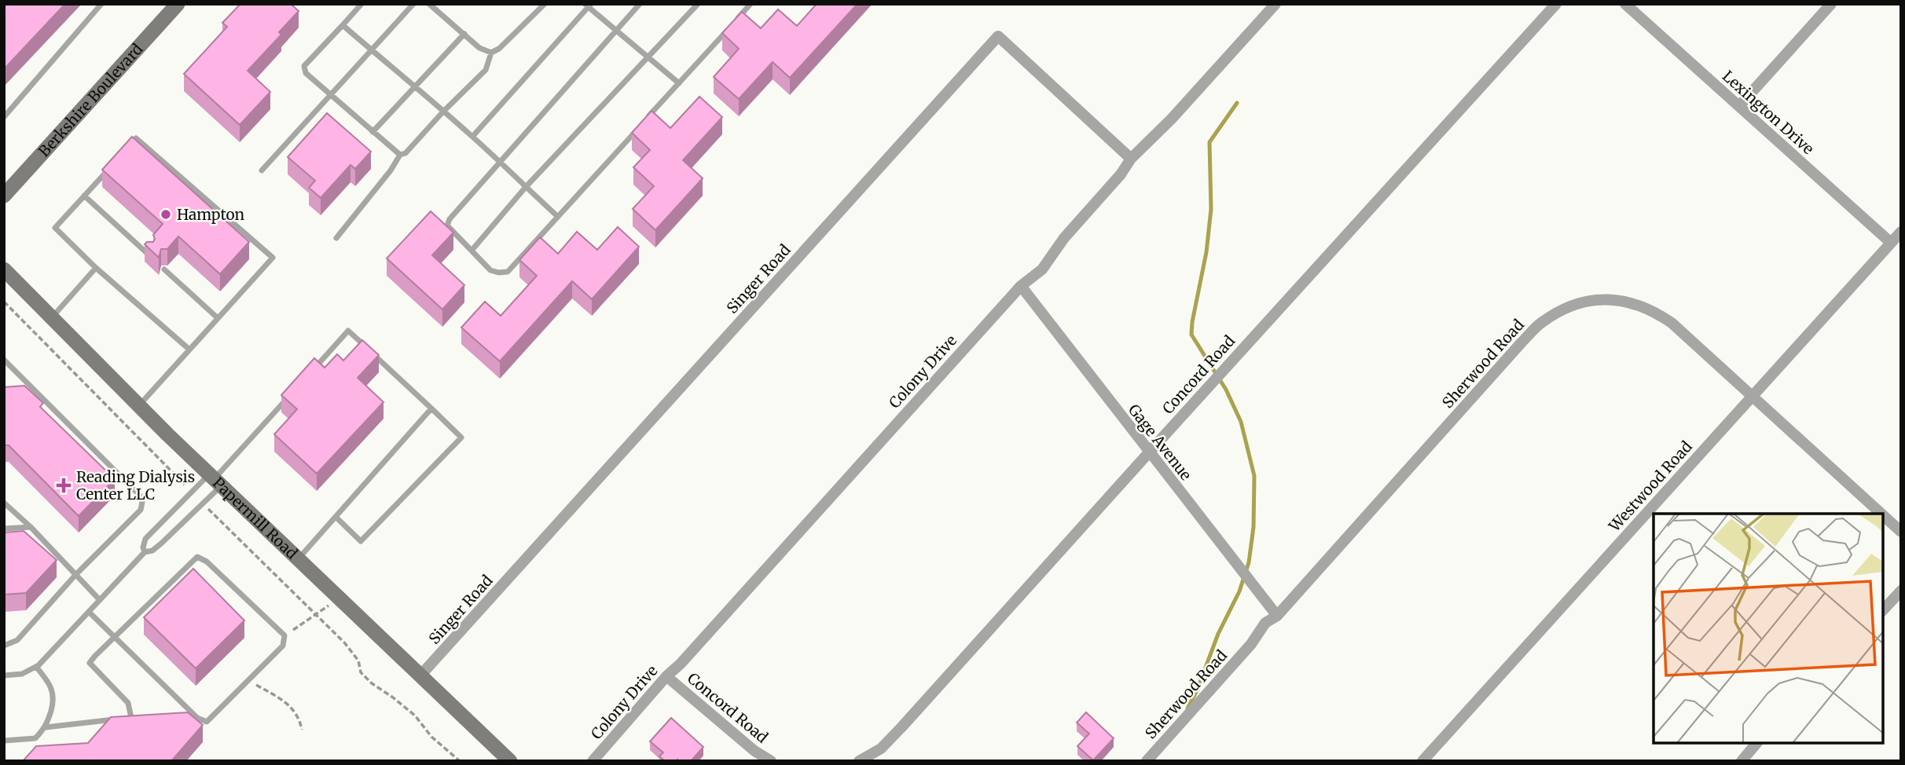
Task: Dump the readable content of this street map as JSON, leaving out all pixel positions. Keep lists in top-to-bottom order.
{
  "streets": {
    "main road": ["Berkshire Boulevard", "Papermill Road"],
    "street": [
      "Lexington Drive",
      "Singer Road",
      "Sherwood Road",
      "Colony Drive",
      "Concord Road",
      "Gage Avenue",
      "Westwood Road"
    ]
  },
  "crossings": [
    ["Lexington Drive", "Westwood Road"],
    ["Singer Road", "Colony Drive"],
    ["Singer Road", "Papermill Road"],
    ["Sherwood Road", "Gage Avenue"],
    ["Sherwood Road", "Westwood Road"],
    ["Colony Drive", "Concord Road"],
    ["Colony Drive", "Gage Avenue"],
    ["Concord Road", "Gage Avenue"]
  ],
  "places": {
    "other": ["Hampton"],
    "health": ["Reading Dialysis Center LLC"]
  }
}
